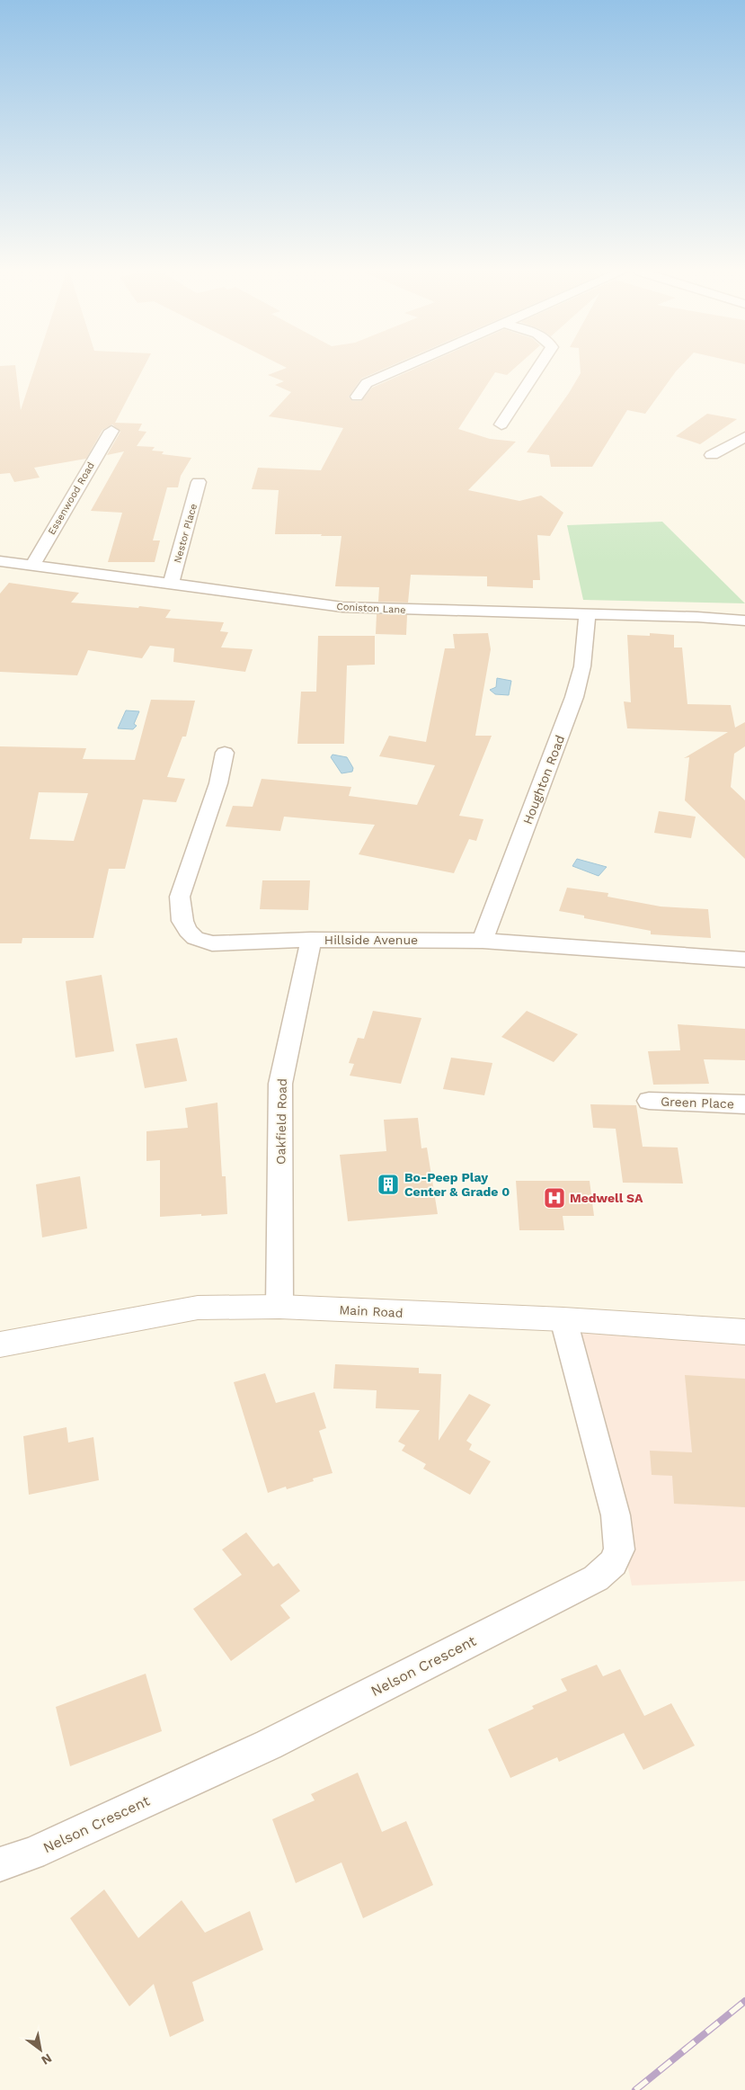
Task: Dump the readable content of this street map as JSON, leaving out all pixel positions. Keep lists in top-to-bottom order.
{
  "streets": {
    "main road": ["Main Road"],
    "street": [
      "Essenwood Road",
      "Nestor Place",
      "Coniston Lane",
      "Houghton Road",
      "Hillside Avenue",
      "Green Place",
      "Oakfield Road",
      "Nelson Crescent"
    ]
  },
  "crossings": [
    ["Essenwood Road", "Coniston Lane"],
    ["Nestor Place", "Coniston Lane"],
    ["Coniston Lane", "Houghton Road"],
    ["Houghton Road", "Hillside Avenue"],
    ["Hillside Avenue", "Oakfield Road"],
    ["Oakfield Road", "Main Road"],
    ["Main Road", "Nelson Crescent"]
  ],
  "places": {
    "building": ["Bo-Peep Play Center & Grade 0"],
    "hospital": ["Medwell SA"]
  },
  "north": "bottom right"
}
